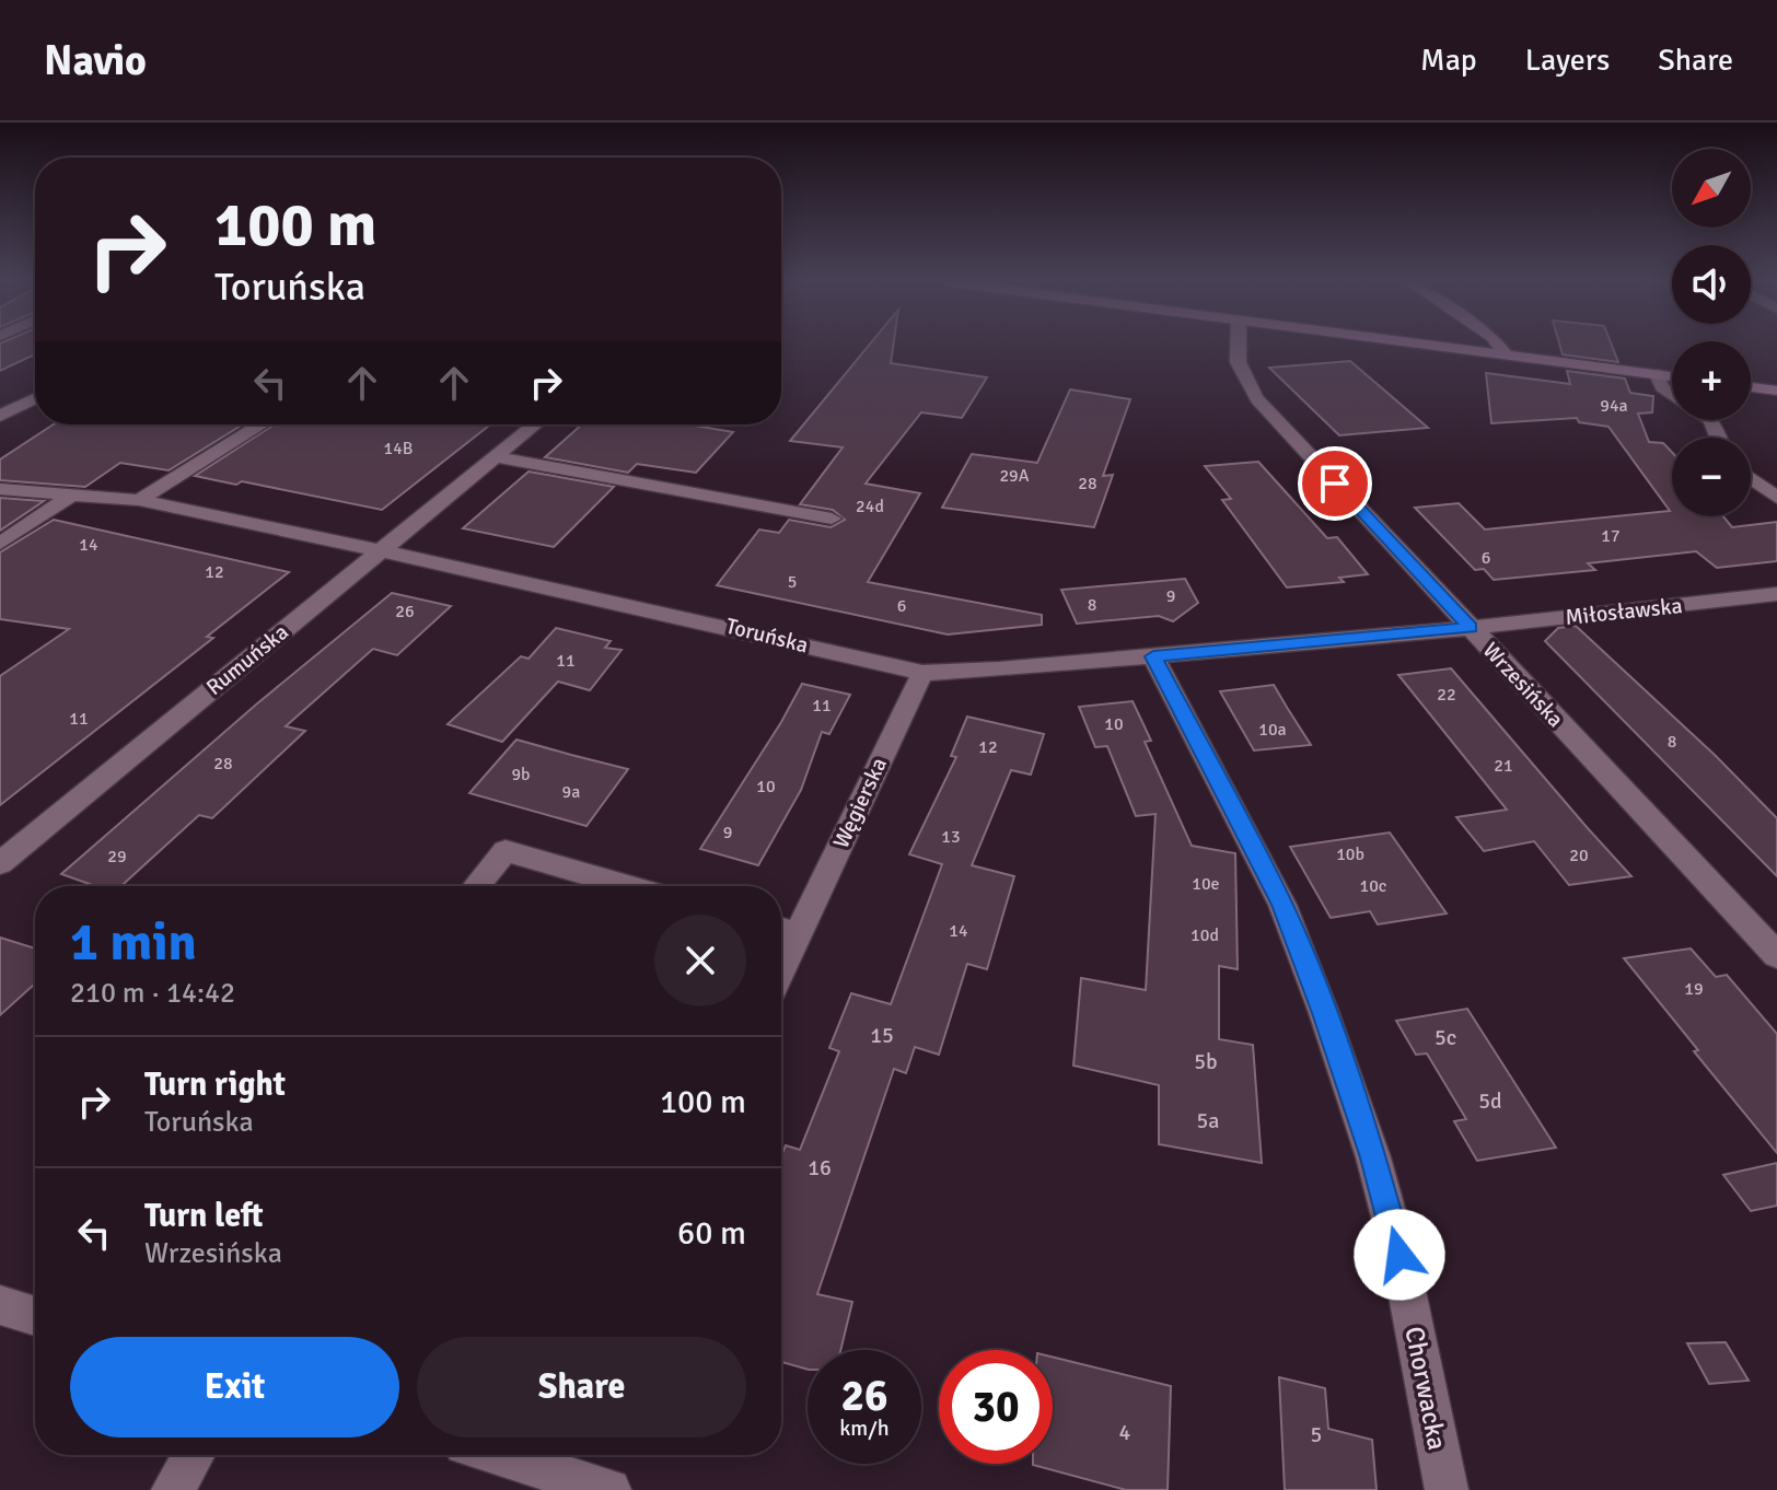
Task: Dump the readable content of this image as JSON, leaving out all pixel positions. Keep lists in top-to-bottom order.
{
  "streets": {
    "street": [
      "Miłosławska",
      "Toruńska",
      "Rumuńska",
      "Wrzesińska",
      "Węgierska",
      "Chorwacka"
    ]
  },
  "crossings": [
    ["Miłosławska", "Toruńska"],
    ["Miłosławska", "Wrzesińska"],
    ["Toruńska", "Rumuńska"],
    ["Toruńska", "Wrzesińska"],
    ["Toruńska", "Węgierska"],
    ["Toruńska", "Chorwacka"]
  ],
  "house_numbers": [
    "94a",
    "14B",
    "29A",
    "28",
    "24d",
    "17",
    "14",
    "6",
    "12",
    "5",
    "9",
    "8",
    "6",
    "26",
    "11",
    "22",
    "11",
    "11",
    "10",
    "10a",
    "8",
    "12",
    "28",
    "21",
    "9b",
    "10",
    "9a",
    "9",
    "13",
    "10b",
    "20",
    "29",
    "10e",
    "10c",
    "14",
    "10d",
    "19",
    "15",
    "5c",
    "5b",
    "5d",
    "5a",
    "16",
    "4",
    "5"
  ],
  "north": "bottom left",
  "page": {
    "header": "Navio",
    "nav": ["Map", "Layers", "Share"],
    "map_buttons": ["+", "−"],
    "turn": ["100 m", "Toruńska"],
    "heading": ["1 min", "210 m · 14:42"],
    "list": [
      {
        "name": "Turn right",
        "note": "Toruńska",
        "value": "100 m"
      },
      {
        "name": "Turn left",
        "note": "Wrzesińska",
        "value": "60 m"
      }
    ],
    "buttons": ["Exit", "Share"],
    "speed": "26 km/h",
    "limit": "30"
  }
}
